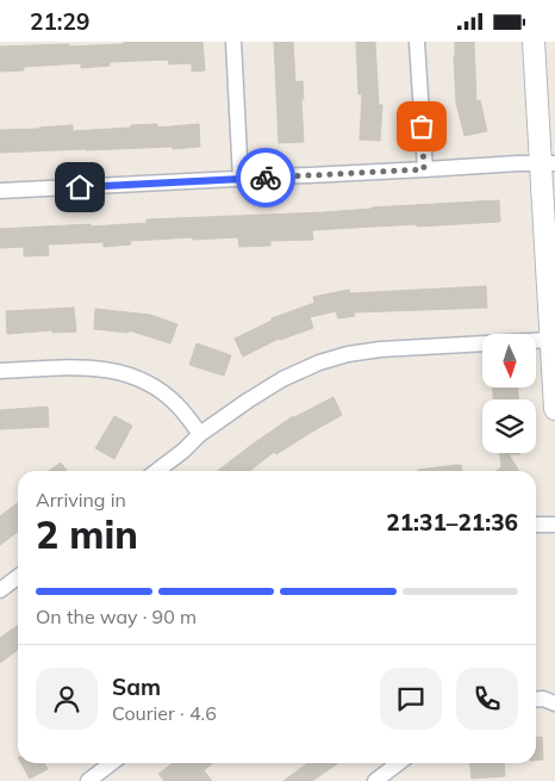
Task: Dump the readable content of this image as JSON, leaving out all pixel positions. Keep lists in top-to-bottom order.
{
  "north": "bottom",
  "page": {
    "status": "21:29",
    "heading": ["2 min", "Arriving in", "21:31–21:36"],
    "panel": ["Sam", "Courier · 4.6"],
    "bar": "On the way · 90 m"
  }
}
